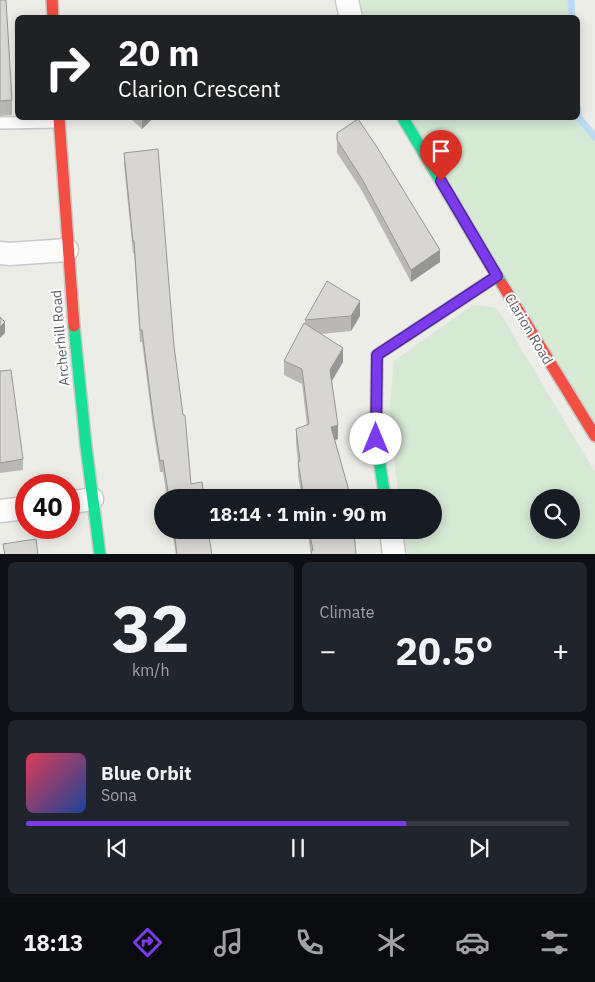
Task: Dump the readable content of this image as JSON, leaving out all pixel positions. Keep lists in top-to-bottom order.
{
  "streets": {
    "street": ["Clarion Road", "Archerhill Road"]
  },
  "page": {
    "turn": ["20 m", "Clarion Crescent"],
    "limit": "40",
    "trip": "18:14 · 1 min · 90 m",
    "tile": [
      ["32", "km/h"],
      "Climate"
    ],
    "heat": ["−", "20.5°", "+"],
    "song": ["Blue Orbit", "Sona"],
    "tabs": "18:13"
  }
}
